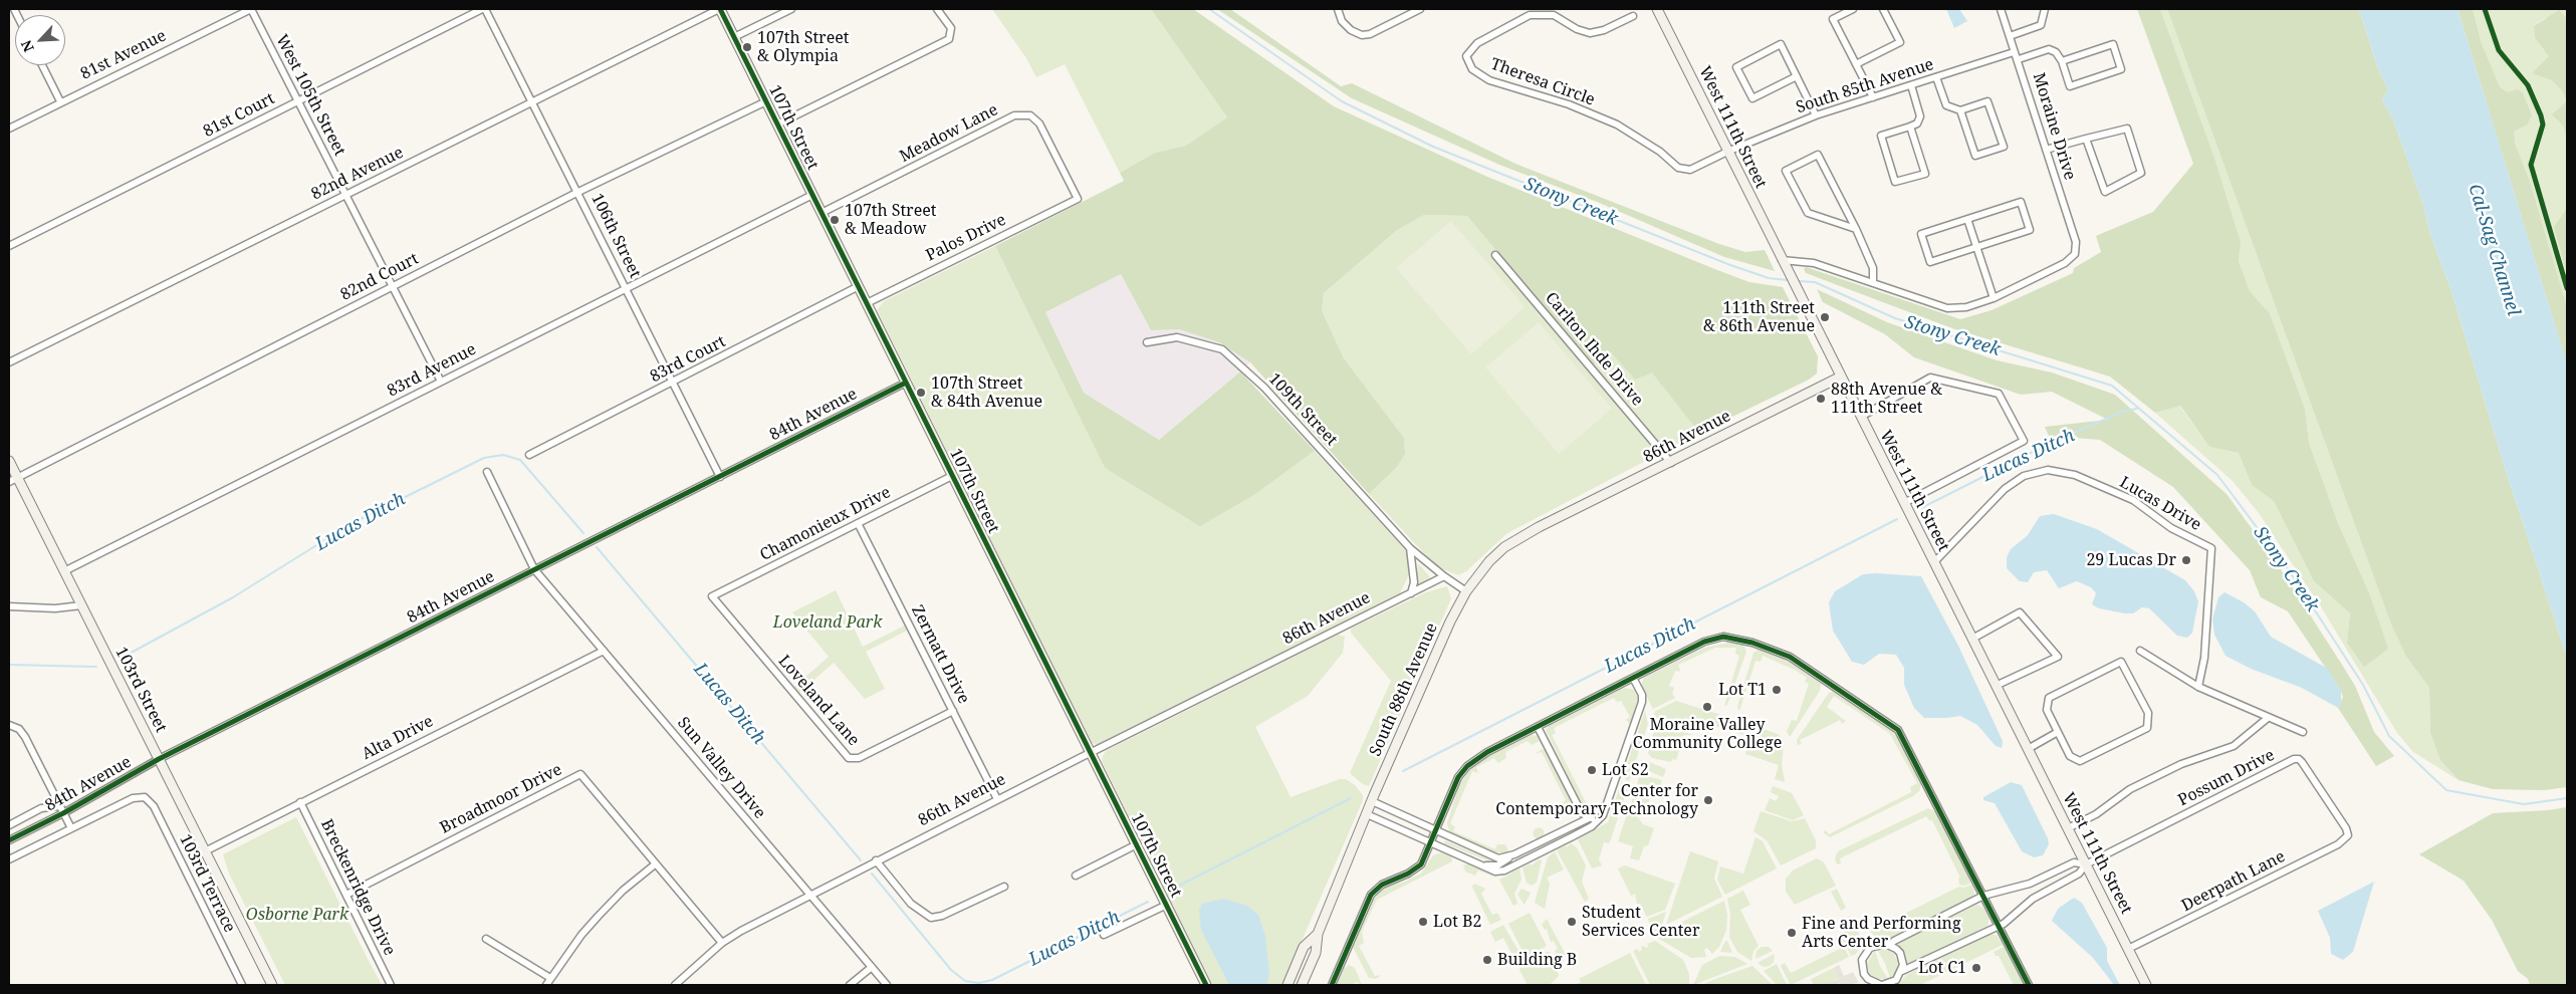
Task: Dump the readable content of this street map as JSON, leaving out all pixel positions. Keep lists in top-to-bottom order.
{
  "streets": {
    "street": [
      "81st Avenue",
      "Theresa Circle",
      "South 85th Avenue",
      "West 105th Street",
      "81st Court",
      "Moraine Drive",
      "107th Street",
      "West 111th Street",
      "Meadow Lane",
      "82nd Avenue",
      "106th Street",
      "Palos Drive",
      "82nd Court",
      "Carlton Ihde Drive",
      "83rd Court",
      "83rd Avenue",
      "109th Street",
      "84th Avenue",
      "86th Avenue",
      "Lucas Drive",
      "Chamonieux Drive",
      "Zermatt Drive",
      "103rd Street",
      "South 88th Avenue",
      "Loveland Lane",
      "Alta Drive",
      "Sun Valley Drive",
      "Possum Drive",
      "Broadmoor Drive",
      "Deerpath Lane",
      "103rd Terrace",
      "Breckenridge Drive"
    ]
  },
  "crossings": [
    ["81st Avenue", "West 105th Street"],
    ["Theresa Circle", "South 85th Avenue"],
    ["Theresa Circle", "West 111th Street"],
    ["South 85th Avenue", "Moraine Drive"],
    ["South 85th Avenue", "West 111th Street"],
    ["West 105th Street", "81st Court"],
    ["West 105th Street", "82nd Avenue"],
    ["West 105th Street", "82nd Court"],
    ["West 105th Street", "83rd Avenue"],
    ["81st Court", "106th Street"],
    ["107th Street", "Meadow Lane"],
    ["107th Street", "82nd Avenue"],
    ["107th Street", "Palos Drive"],
    ["107th Street", "82nd Court"],
    ["107th Street", "83rd Court"],
    ["107th Street", "83rd Avenue"],
    ["107th Street", "84th Avenue"],
    ["107th Street", "86th Avenue"],
    ["107th Street", "Chamonieux Drive"],
    ["West 111th Street", "86th Avenue"],
    ["West 111th Street", "Lucas Drive"],
    ["West 111th Street", "Possum Drive"],
    ["West 111th Street", "Deerpath Lane"],
    ["Meadow Lane", "Palos Drive"],
    ["82nd Avenue", "106th Street"],
    ["106th Street", "82nd Court"],
    ["106th Street", "83rd Court"],
    ["106th Street", "83rd Avenue"],
    ["106th Street", "84th Avenue"],
    ["82nd Court", "103rd Street"],
    ["Carlton Ihde Drive", "86th Avenue"],
    ["83rd Avenue", "103rd Street"],
    ["109th Street", "86th Avenue"],
    ["84th Avenue", "103rd Street"],
    ["84th Avenue", "Sun Valley Drive"],
    ["86th Avenue", "Zermatt Drive"],
    ["86th Avenue", "South 88th Avenue"],
    ["86th Avenue", "Sun Valley Drive"],
    ["86th Avenue", "Broadmoor Drive"],
    ["Chamonieux Drive", "Zermatt Drive"],
    ["Chamonieux Drive", "Loveland Lane"],
    ["Zermatt Drive", "Loveland Lane"],
    ["103rd Street", "Alta Drive"],
    ["Alta Drive", "Sun Valley Drive"],
    ["Alta Drive", "Breckenridge Drive"],
    ["Possum Drive", "Deerpath Lane"],
    ["Broadmoor Drive", "Breckenridge Drive"]
  ],
  "water": ["Stony Creek", "Cal-Sag Channel", "Lucas Ditch"],
  "parks": ["Loveland Park", "Osborne Park"],
  "places": [
    "107th Street & Olympia",
    "107th Street & Meadow",
    "111th Street & 86th Avenue",
    "107th Street & 84th Avenue",
    "88th Avenue & 111th Street",
    "29 Lucas Dr",
    "Lot T1",
    "Moraine Valley Community College",
    "Lot S2",
    "Center for Contemporary Technology",
    "Lot B2",
    "Student Services Center",
    "Fine and Performing Arts Center",
    "Building B",
    "Lot C1"
  ],
  "north": "bottom left"
}
